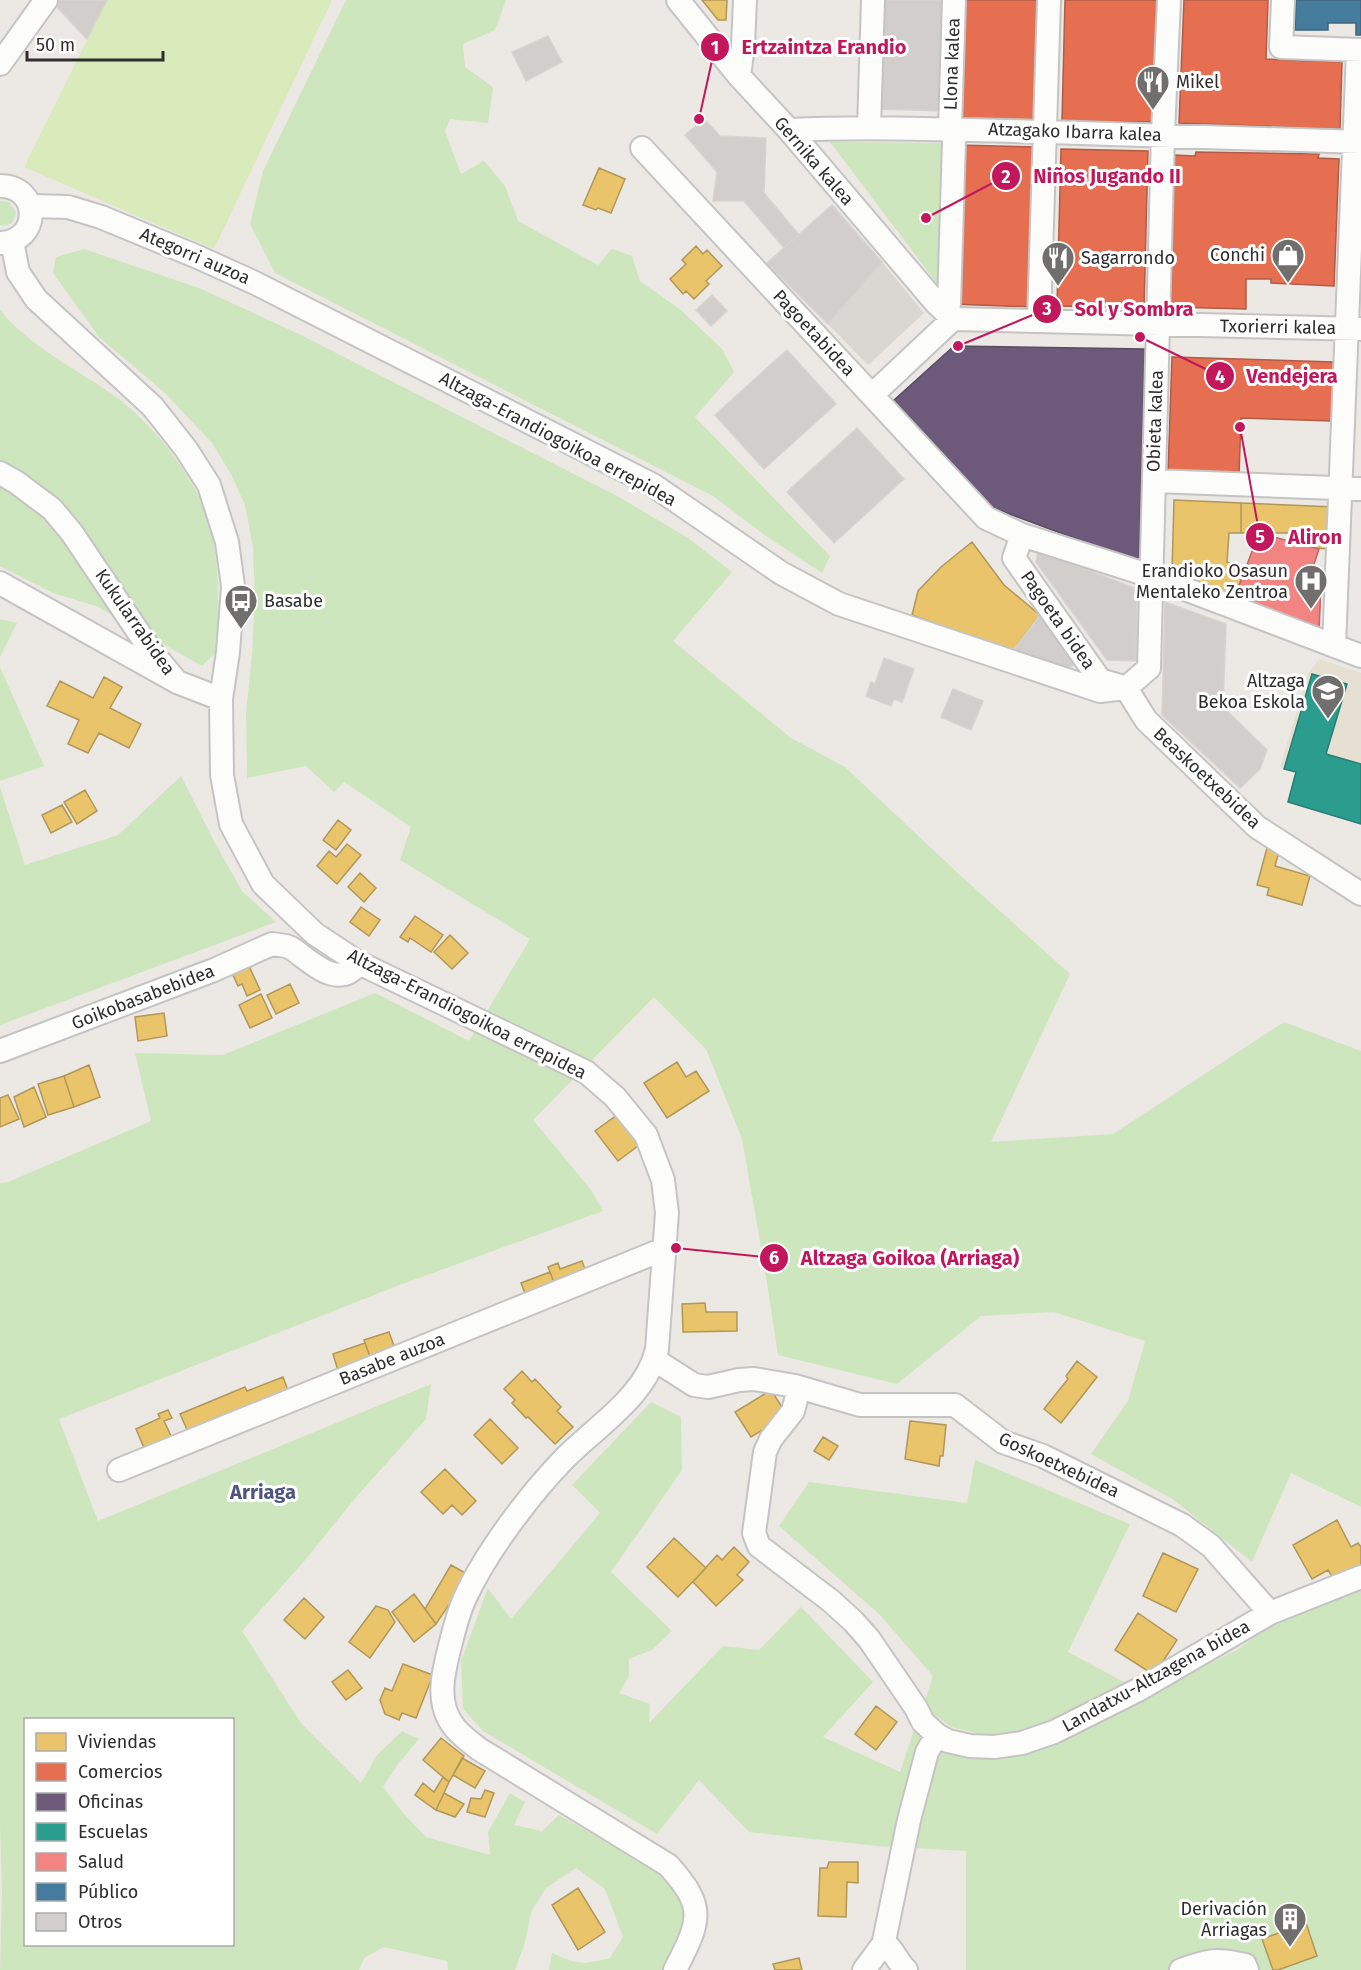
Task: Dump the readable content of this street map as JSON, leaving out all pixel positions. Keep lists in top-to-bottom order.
{
  "streets": {
    "street": [
      "Llona kalea",
      "Atzagako Ibarra kalea",
      "Gernika kalea",
      "Ategorri auzoa",
      "Txorierri kalea",
      "Pagoetabidea",
      "Obieta kalea",
      "Altzaga-Erandiogoikoa errepidea",
      "Pagoeta bidea",
      "Kukularrabidea",
      "Beaskoetxebidea",
      "Goikobasabebidea",
      "Basabe auzoa",
      "Goskoetxebidea",
      "Landatxu-Altzagena bidea"
    ]
  },
  "crossings": [
    ["Llona kalea", "Atzagako Ibarra kalea"],
    ["Llona kalea", "Gernika kalea"],
    ["Llona kalea", "Txorierri kalea"],
    ["Atzagako Ibarra kalea", "Gernika kalea"],
    ["Atzagako Ibarra kalea", "Obieta kalea"],
    ["Gernika kalea", "Txorierri kalea"],
    ["Ategorri auzoa", "Altzaga-Erandiogoikoa errepidea"],
    ["Txorierri kalea", "Obieta kalea"],
    ["Pagoetabidea", "Pagoeta bidea"],
    ["Obieta kalea", "Altzaga-Erandiogoikoa errepidea"],
    ["Obieta kalea", "Pagoeta bidea"],
    ["Obieta kalea", "Beaskoetxebidea"],
    ["Altzaga-Erandiogoikoa errepidea", "Pagoeta bidea"],
    ["Altzaga-Erandiogoikoa errepidea", "Beaskoetxebidea"],
    ["Altzaga-Erandiogoikoa errepidea", "Goikobasabebidea"],
    ["Altzaga-Erandiogoikoa errepidea", "Basabe auzoa"],
    ["Altzaga-Erandiogoikoa errepidea", "Goskoetxebidea"],
    ["Pagoeta bidea", "Beaskoetxebidea"],
    ["Goskoetxebidea", "Landatxu-Altzagena bidea"]
  ],
  "districts": ["Arriaga"],
  "places": {
    "restaurant": ["Mikel", "Sagarrondo"],
    "other": [
      "Ertzaintza Erandio",
      "Niños Jugando II",
      "Vendejera",
      "Sol y Sombra",
      "Aliron",
      "Altzaga Goikoa (Arriaga)"
    ],
    "shop": ["Conchi"],
    "hospital": ["Erandioko Osasun Mentaleko Zentroa"],
    "bus stop": ["Basabe"],
    "school or university": ["Altzaga Bekoa Eskola"],
    "building": ["Derivación Arriagas"]
  },
  "legend": [
    "Viviendas",
    "Comercios",
    "Oficinas",
    "Escuelas",
    "Salud",
    "Público",
    "Otros"
  ],
  "scale_bar": "50 m"
}
